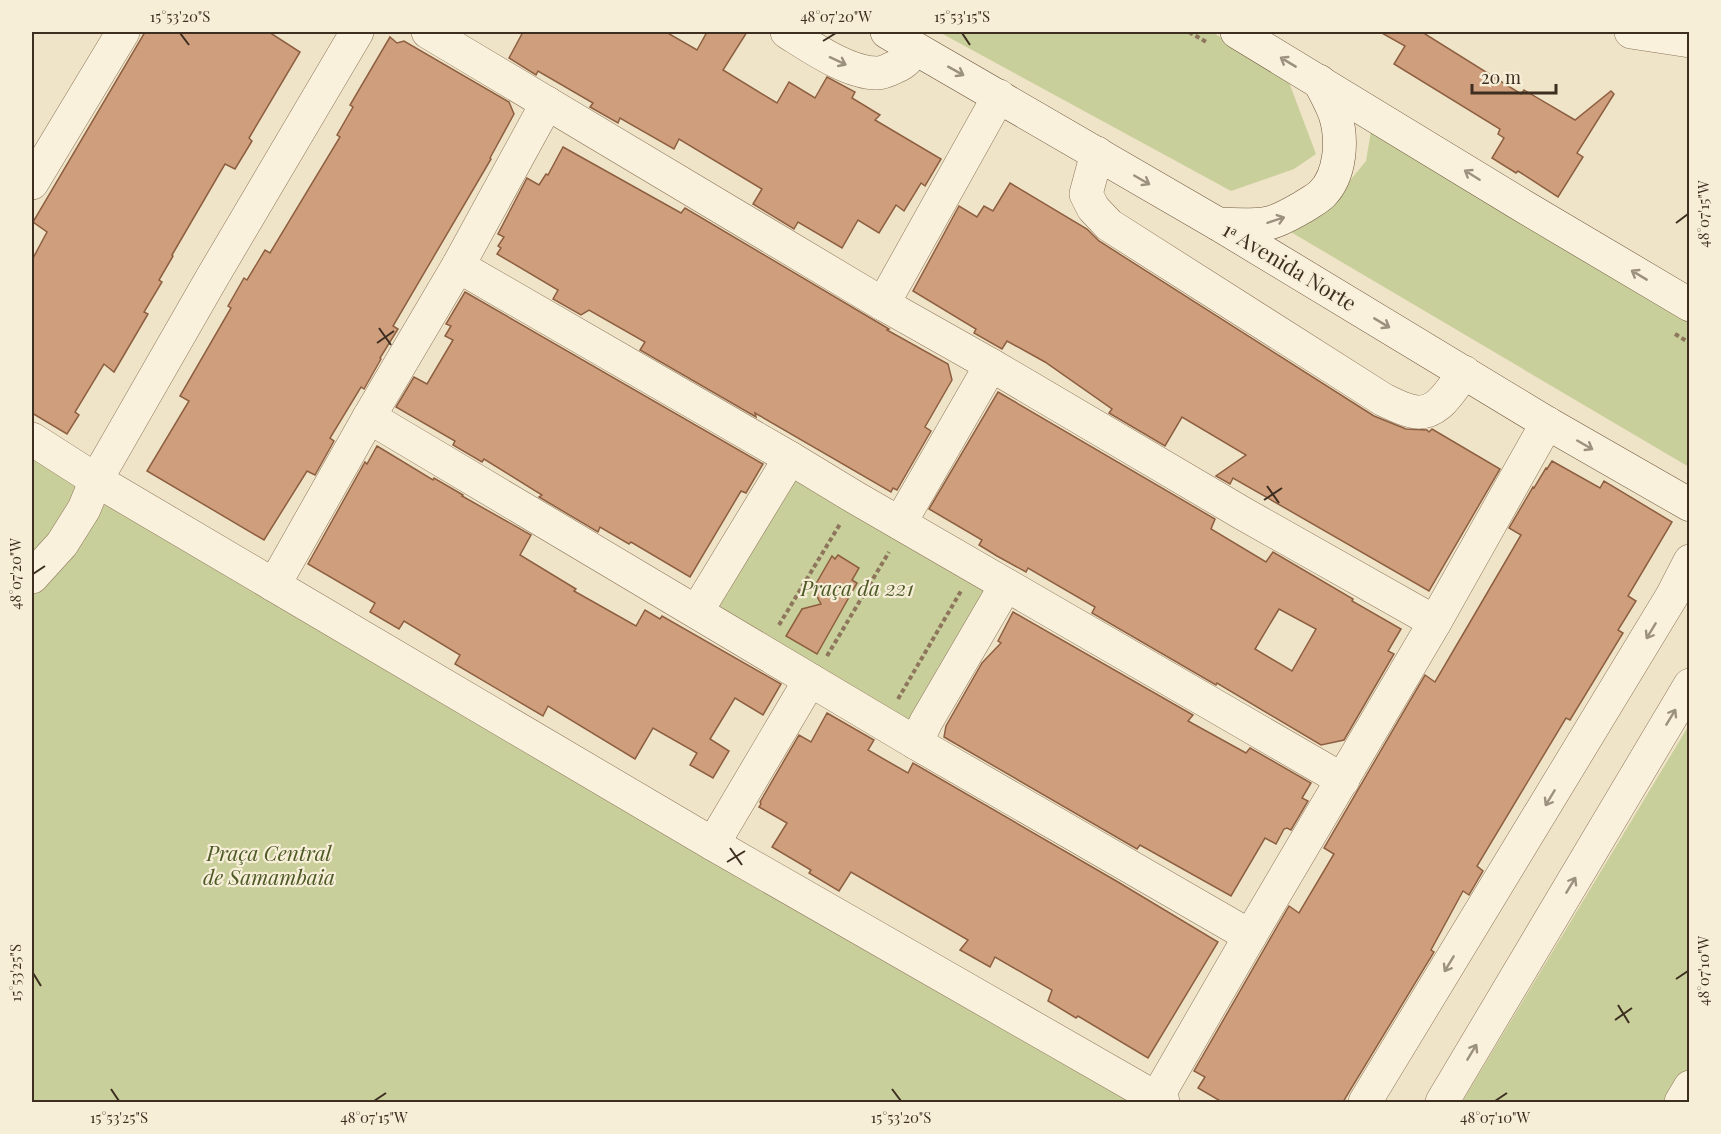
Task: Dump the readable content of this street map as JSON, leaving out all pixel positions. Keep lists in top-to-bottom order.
{
  "streets": {
    "street": ["1ᵃ Avenida Norte"]
  },
  "parks": ["Praça da 221", "Praça Central de Samambaia"],
  "scale_bar": "20 m",
  "coordinates": [
    "15°53'20\"S",
    "48°07'20\"W",
    "15°53'15\"S",
    "48°07'15\"W",
    "48°07'10\"W",
    "15°53'25\"S"
  ]
}
